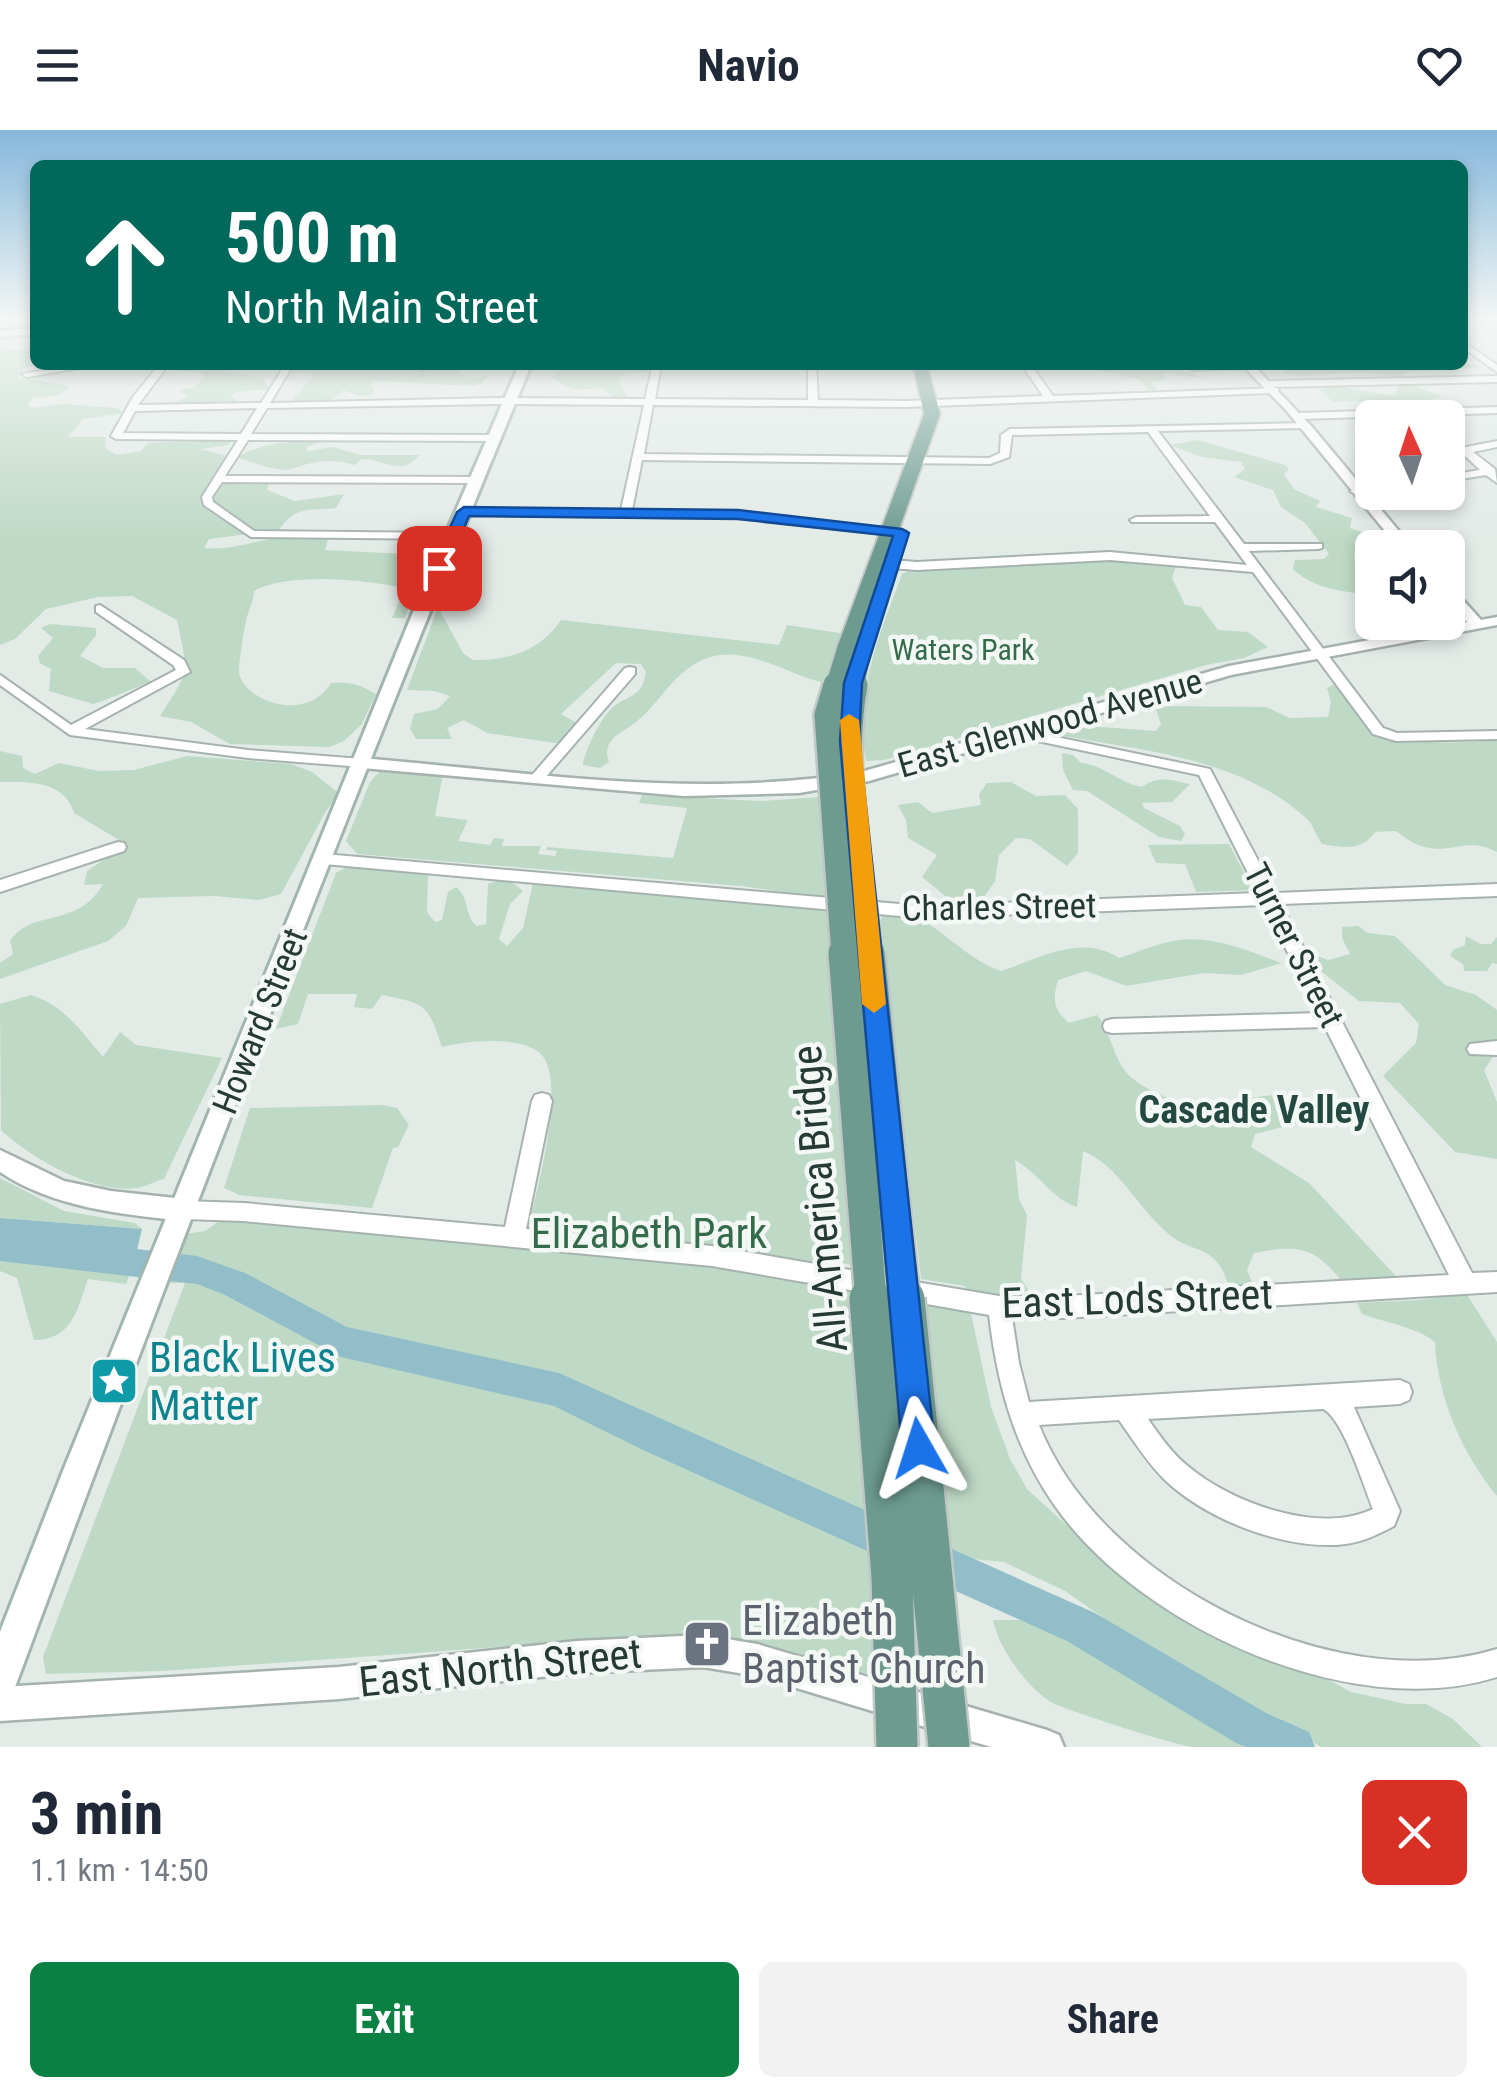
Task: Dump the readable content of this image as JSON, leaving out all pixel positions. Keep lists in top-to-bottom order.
{
  "streets": {
    "main road": ["Howard Street", "All-America Bridge"],
    "street": [
      "East Glenwood Avenue",
      "Charles Street",
      "Turner Street",
      "East Lods Street",
      "East North Street"
    ]
  },
  "crossings": [
    ["East Glenwood Avenue", "Turner Street"],
    ["East Glenwood Avenue", "Howard Street"],
    ["Charles Street", "Turner Street"],
    ["Charles Street", "Howard Street"],
    ["Turner Street", "East Lods Street"],
    ["Howard Street", "East Lods Street"]
  ],
  "districts": ["Cascade Valley"],
  "parks": ["Waters Park", "Elizabeth Park"],
  "places": {
    "place": ["Black Lives Matter"],
    "church": ["Elizabeth Baptist Church"]
  },
  "north": "top",
  "page": {
    "header": "Navio",
    "turn": ["500 m", "North Main Street"],
    "heading": ["3 min", "1.1 km · 14:50"],
    "buttons": ["Exit", "Share"]
  }
}
